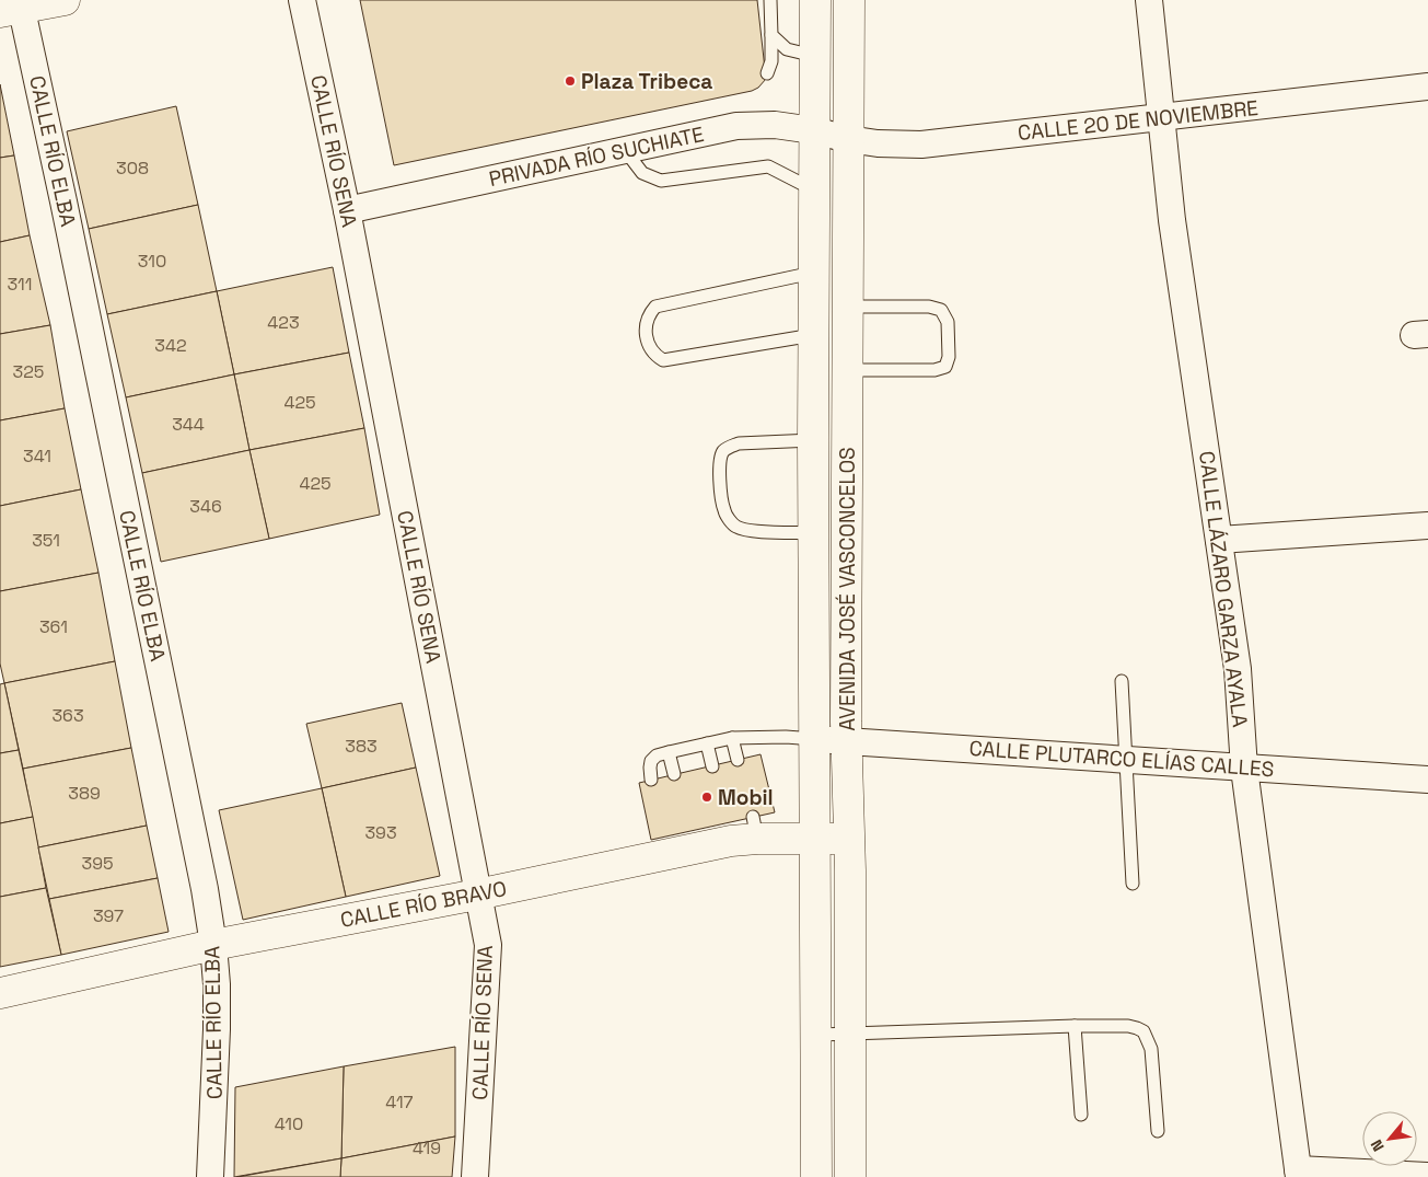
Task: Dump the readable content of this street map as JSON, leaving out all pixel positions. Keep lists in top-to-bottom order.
{
  "streets": {
    "main road": ["AVENIDA JOSÉ VASCONCELOS", "CALLE RÍO BRAVO"],
    "street": [
      "CALLE 20 DE NOVIEMBRE",
      "CALLE RÍO ELBA",
      "CALLE RÍO SENA",
      "PRIVADA RÍO SUCHIATE",
      "CALLE LÁZARO GARZA AYALA",
      "CALLE PLUTARCO ELÍAS CALLES"
    ]
  },
  "crossings": [
    ["CALLE 20 DE NOVIEMBRE", "PRIVADA RÍO SUCHIATE"],
    ["CALLE 20 DE NOVIEMBRE", "AVENIDA JOSÉ VASCONCELOS"],
    ["CALLE 20 DE NOVIEMBRE", "CALLE LÁZARO GARZA AYALA"],
    ["CALLE RÍO ELBA", "CALLE RÍO BRAVO"],
    ["CALLE RÍO SENA", "PRIVADA RÍO SUCHIATE"],
    ["CALLE RÍO SENA", "CALLE RÍO BRAVO"],
    ["PRIVADA RÍO SUCHIATE", "AVENIDA JOSÉ VASCONCELOS"],
    ["AVENIDA JOSÉ VASCONCELOS", "CALLE PLUTARCO ELÍAS CALLES"],
    ["AVENIDA JOSÉ VASCONCELOS", "CALLE RÍO BRAVO"],
    ["CALLE LÁZARO GARZA AYALA", "CALLE PLUTARCO ELÍAS CALLES"]
  ],
  "places": ["Plaza Tribeca", "Mobil"],
  "house_numbers": [
    "308",
    "310",
    "311",
    "423",
    "342",
    "325",
    "425",
    "344",
    "341",
    "425",
    "346",
    "351",
    "361",
    "363",
    "383",
    "389",
    "393",
    "395",
    "397",
    "417",
    "410",
    "419"
  ],
  "north": "bottom left"
}
